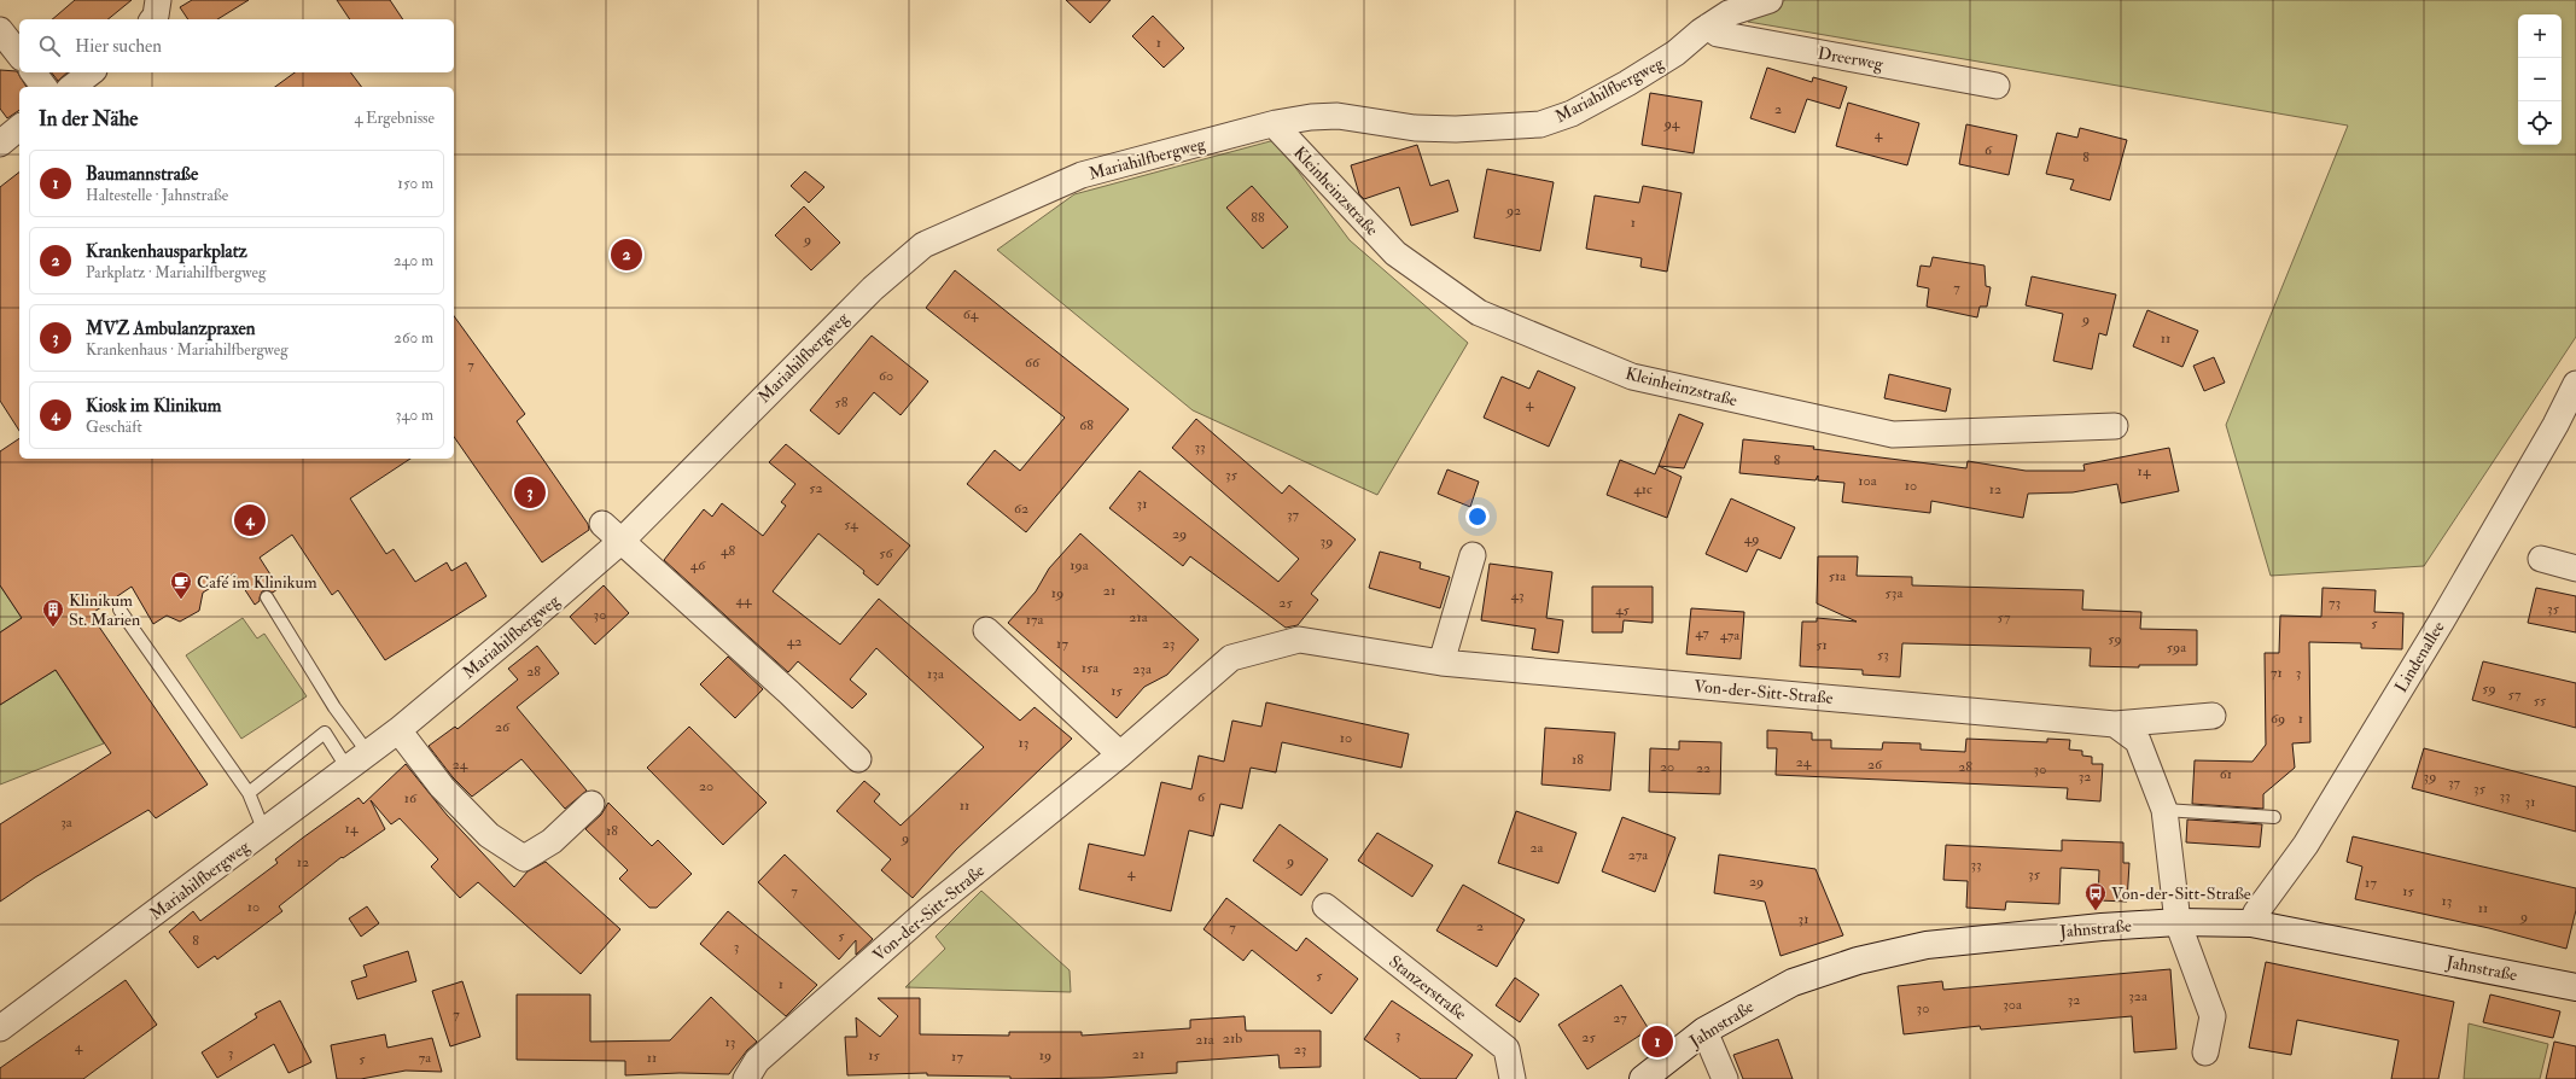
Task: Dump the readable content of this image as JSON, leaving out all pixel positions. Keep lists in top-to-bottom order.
{
  "streets": {
    "street": [
      "Dreerweg",
      "Mariahilfbergweg",
      "Kleinheinzstraße",
      "Lindenallee",
      "Von-der-Sitt-Straße",
      "Jahnstraße",
      "Stanzerstraße"
    ]
  },
  "crossings": [
    ["Dreerweg", "Mariahilfbergweg"],
    ["Mariahilfbergweg", "Kleinheinzstraße"],
    ["Lindenallee", "Jahnstraße"]
  ],
  "places": {
    "cafe": ["Café im Klinikum"],
    "building": ["Klinikum St. Marien"],
    "bus stop": ["Von-der-Sitt-Straße"]
  },
  "house_numbers": [
    "1",
    "2",
    "94",
    "4",
    "6",
    "8",
    "92",
    "88",
    "1",
    "9",
    "7",
    "64",
    "9",
    "11",
    "66",
    "7",
    "60",
    "58",
    "4",
    "68",
    "33",
    "8",
    "14",
    "35",
    "10a",
    "10",
    "52",
    "41c",
    "12",
    "31",
    "62",
    "37",
    "54",
    "29",
    "49",
    "39",
    "48",
    "56",
    "46",
    "19a",
    "51a",
    "21",
    "19",
    "53a",
    "43",
    "44",
    "25",
    "73",
    "35",
    "45",
    "30",
    "21a",
    "57",
    "17a",
    "5",
    "47",
    "47a",
    "59",
    "42",
    "17",
    "23",
    "51",
    "59a",
    "53",
    "15a",
    "23a",
    "28",
    "71",
    "3",
    "13a",
    "59",
    "15",
    "57",
    "55",
    "69",
    "1",
    "26",
    "10",
    "13",
    "18",
    "24",
    "24",
    "26",
    "20",
    "28",
    "22",
    "30",
    "61",
    "32",
    "39",
    "37",
    "20",
    "35",
    "33",
    "6",
    "16",
    "31",
    "11",
    "3a",
    "14",
    "18",
    "9",
    "2a",
    "27a",
    "9",
    "12",
    "33",
    "4",
    "35",
    "29",
    "17",
    "7",
    "15",
    "13",
    "10",
    "11",
    "9",
    "31",
    "2",
    "7",
    "5",
    "8",
    "3",
    "5",
    "1",
    "32a",
    "32",
    "30a",
    "30",
    "7",
    "27",
    "3",
    "25",
    "21b",
    "21a",
    "13",
    "4",
    "23",
    "3",
    "21",
    "15",
    "19",
    "17",
    "7a",
    "11",
    "5"
  ],
  "page": {
    "map_buttons": ["+", "−"],
    "search": "Hier suchen",
    "heading": ["In der Nähe", "4 Ergebnisse"],
    "list": [
      {
        "mark": "1",
        "name": "Baumannstraße",
        "note": "Haltestelle · Jahnstraße",
        "value": "150 m"
      },
      {
        "mark": "2",
        "name": "Krankenhausparkplatz",
        "note": "Parkplatz · Mariahilfbergweg",
        "value": "240 m"
      },
      {
        "mark": "3",
        "name": "MVZ Ambulanzpraxen",
        "note": "Krankenhaus · Mariahilfbergweg",
        "value": "260 m"
      },
      {
        "mark": "4",
        "name": "Kiosk im Klinikum",
        "note": "Geschäft",
        "value": "340 m"
      }
    ],
    "pins": [
      "2",
      "3",
      "4",
      "1"
    ]
  }
}
